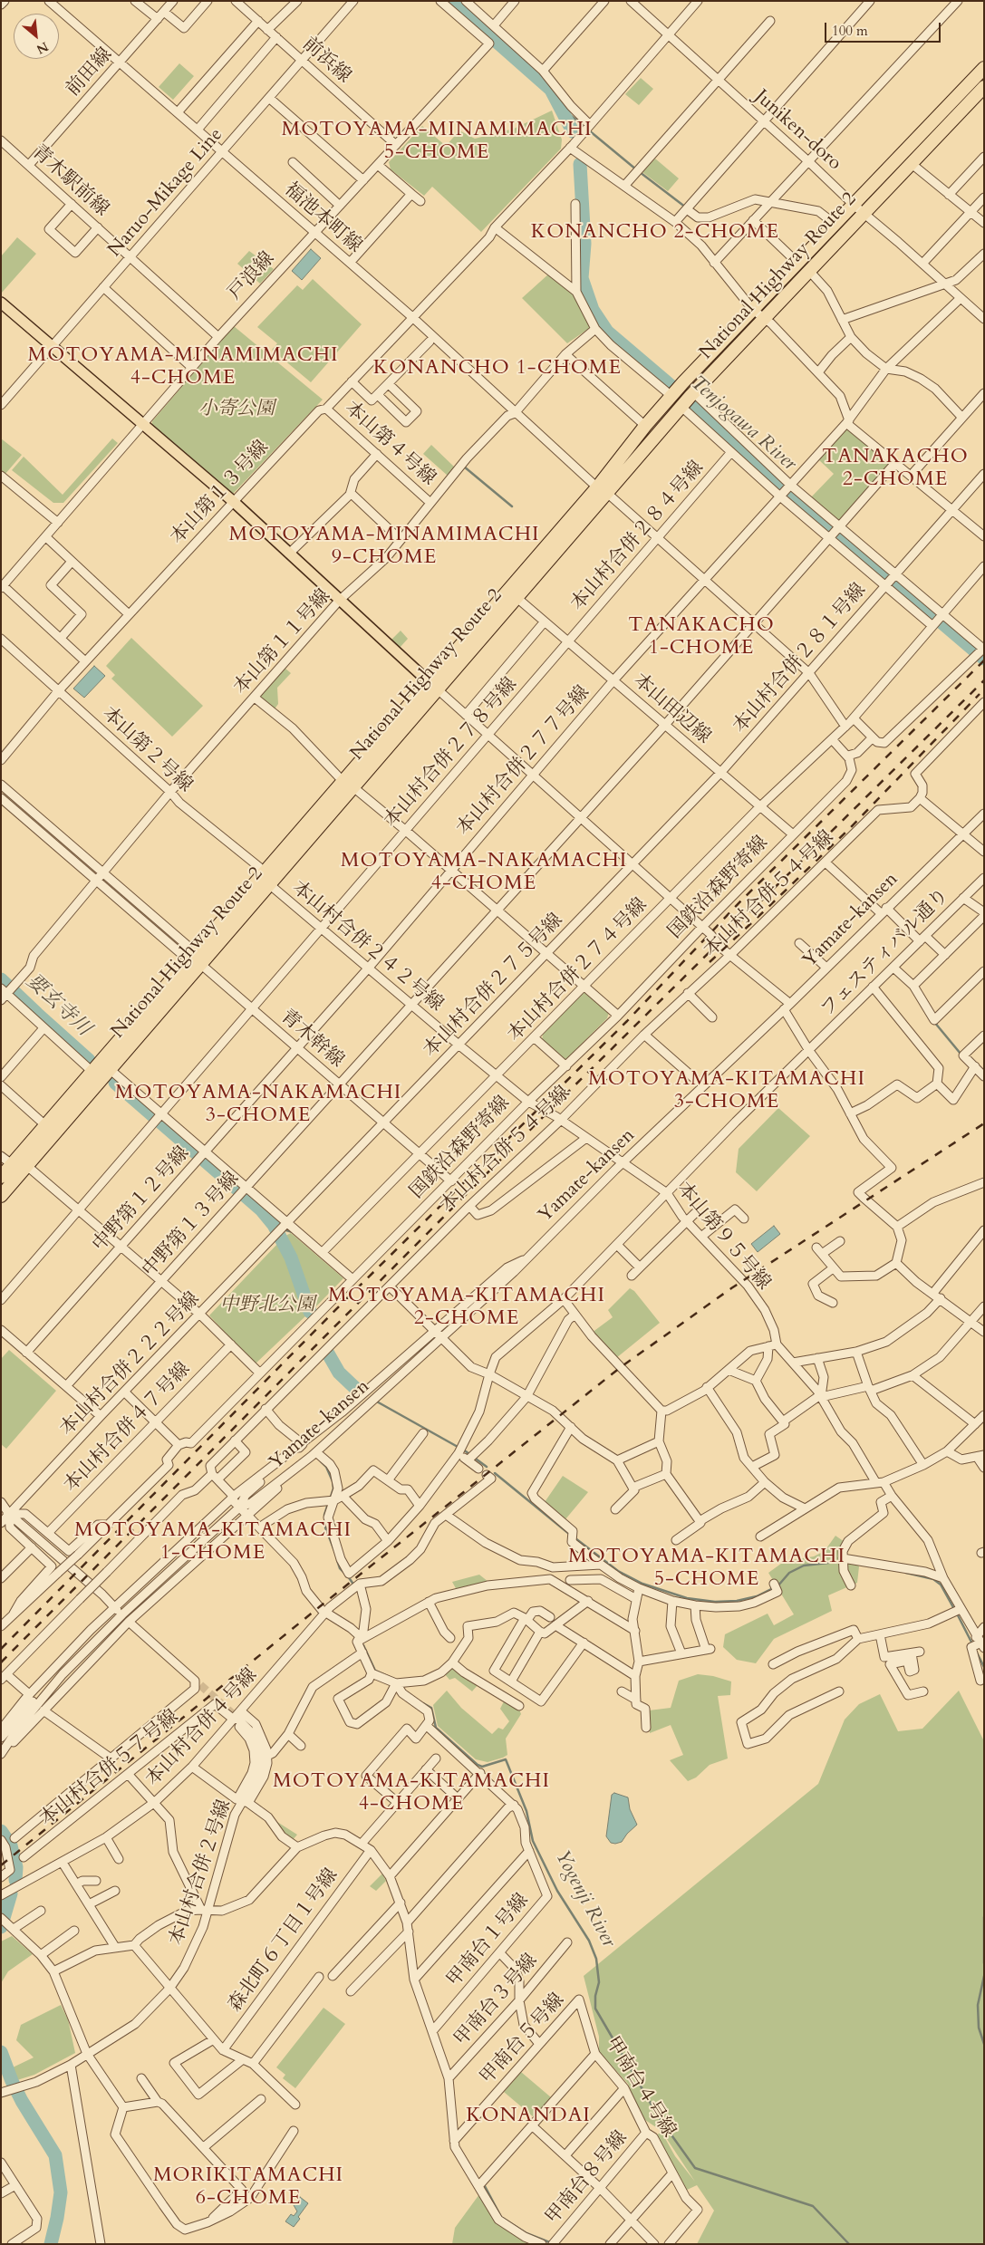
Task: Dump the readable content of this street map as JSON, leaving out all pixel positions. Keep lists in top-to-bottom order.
{
  "streets": {
    "highway": ["National Highway Route 2"],
    "street": [
      "前浜線",
      "前田線",
      "Juniken-doro",
      "青木駅前線",
      "Naruo-Mikage Line",
      "福池本町線",
      "戸浪線",
      "本山第４号線",
      "本山第１３号線",
      "本山村合併２８４号線",
      "本山第１１号線",
      "本山村合併２８１号線",
      "本山田辺線",
      "本山第２号線",
      "本山村合併２７８号線",
      "本山村合併２７７号線",
      "国鉄沿森野寄線",
      "本山村合併５４号線",
      "Yamate-kansen",
      "本山村合併２４２号線",
      "フェスティバル通り",
      "本山村合併２７４号線",
      "本山村合併２７５号線",
      "青木幹線",
      "中野第１２号線",
      "中野第１３号線",
      "本山第９５号線",
      "本山村合併２２２号線",
      "本山村合併４７号線",
      "本山村合併４号線",
      "本山村合併５７号線",
      "本山村合併２号線",
      "森北町６丁目１号線",
      "甲南台１号線",
      "甲南台３号線",
      "甲南台５号線",
      "甲南台４号線",
      "甲南台８号線"
    ]
  },
  "crossings": [
    ["前浜線", "Naruo-Mikage Line"],
    ["前浜線", "戸浪線"],
    ["前田線", "青木駅前線"],
    ["前田線", "福池本町線"],
    ["Juniken-doro", "National Highway Route 2"],
    ["Juniken-doro", "本山第１３号線"],
    ["Juniken-doro", "本山村合併２７７号線"],
    ["青木駅前線", "Naruo-Mikage Line"],
    ["青木駅前線", "戸浪線"],
    ["Naruo-Mikage Line", "福池本町線"],
    ["福池本町線", "戸浪線"],
    ["福池本町線", "National Highway Route 2"],
    ["福池本町線", "本山第１３号線"],
    ["福池本町線", "本山村合併２８４号線"],
    ["福池本町線", "本山第１１号線"],
    ["福池本町線", "本山村合併２８１号線"],
    ["福池本町線", "本山村合併２７７号線"],
    ["福池本町線", "本山村合併２７４号線"],
    ["福池本町線", "中野第１３号線"],
    ["National Highway Route 2", "本山田辺線"],
    ["National Highway Route 2", "本山第２号線"],
    ["National Highway Route 2", "本山村合併２４２号線"],
    ["National Highway Route 2", "青木幹線"],
    ["本山第４号線", "本山第１３号線"],
    ["本山第４号線", "本山第１１号線"],
    ["本山第１３号線", "本山第２号線"],
    ["本山村合併２８４号線", "本山田辺線"],
    ["本山村合併２８４号線", "本山村合併２７８号線"],
    ["本山第１１号線", "本山第２号線"],
    ["本山第１１号線", "青木幹線"],
    ["本山村合併２８１号線", "本山田辺線"],
    ["本山村合併２８１号線", "本山村合併２７５号線"],
    ["本山田辺線", "本山村合併２７８号線"],
    ["本山田辺線", "本山村合併２７７号線"],
    ["本山田辺線", "国鉄沿森野寄線"],
    ["本山田辺線", "本山村合併２７４号線"],
    ["本山田辺線", "本山村合併２７５号線"],
    ["本山田辺線", "中野第１３号線"],
    ["本山第２号線", "本山村合併２４２号線"],
    ["本山村合併２７８号線", "本山村合併２４２号線"],
    ["本山村合併２７８号線", "青木幹線"],
    ["本山村合併２７７号線", "本山村合併２４２号線"],
    ["本山村合併２７７号線", "青木幹線"],
    ["本山村合併２７７号線", "中野第１２号線"],
    ["国鉄沿森野寄線", "本山村合併２４２号線"],
    ["国鉄沿森野寄線", "青木幹線"],
    ["国鉄沿森野寄線", "本山第９５号線"],
    ["本山村合併５４号線", "本山第９５号線"],
    ["Yamate-kansen", "本山第９５号線"],
    ["本山村合併２４２号線", "本山村合併２７４号線"],
    ["本山村合併２４２号線", "本山村合併２７５号線"],
    ["本山村合併２４２号線", "中野第１３号線"],
    ["本山村合併２４２号線", "本山第９５号線"],
    ["フェスティバル通り", "本山第９５号線"],
    ["本山村合併２７４号線", "青木幹線"],
    ["本山村合併２７５号線", "青木幹線"],
    ["青木幹線", "中野第１２号線"],
    ["青木幹線", "中野第１３号線"],
    ["本山村合併４号線", "本山村合併５７号線"],
    ["甲南台５号線", "甲南台４号線"],
    ["甲南台４号線", "甲南台８号線"]
  ],
  "districts": [
    "MOTOYAMA-MINAMIMACHI 5-CHOME",
    "KONANCHO 2-CHOME",
    "MOTOYAMA-MINAMIMACHI 4-CHOME",
    "KONANCHO 1-CHOME",
    "TANAKACHO 2-CHOME",
    "MOTOYAMA-MINAMIMACHI 9-CHOME",
    "TANAKACHO 1-CHOME",
    "MOTOYAMA-NAKAMACHI 4-CHOME",
    "MOTOYAMA-KITAMACHI 3-CHOME",
    "MOTOYAMA-NAKAMACHI 3-CHOME",
    "MOTOYAMA-KITAMACHI 2-CHOME",
    "MOTOYAMA-KITAMACHI 1-CHOME",
    "MOTOYAMA-KITAMACHI 5-CHOME",
    "MOTOYAMA-KITAMACHI 4-CHOME",
    "KONANDAI",
    "MORIKITAMACHI 6-CHOME"
  ],
  "water": ["Tenjogawa River", "要玄寺川", "Yogenji River"],
  "parks": ["小寄公園", "中野北公園"],
  "scale_bar": "100 m",
  "north": "bottom right"
}
